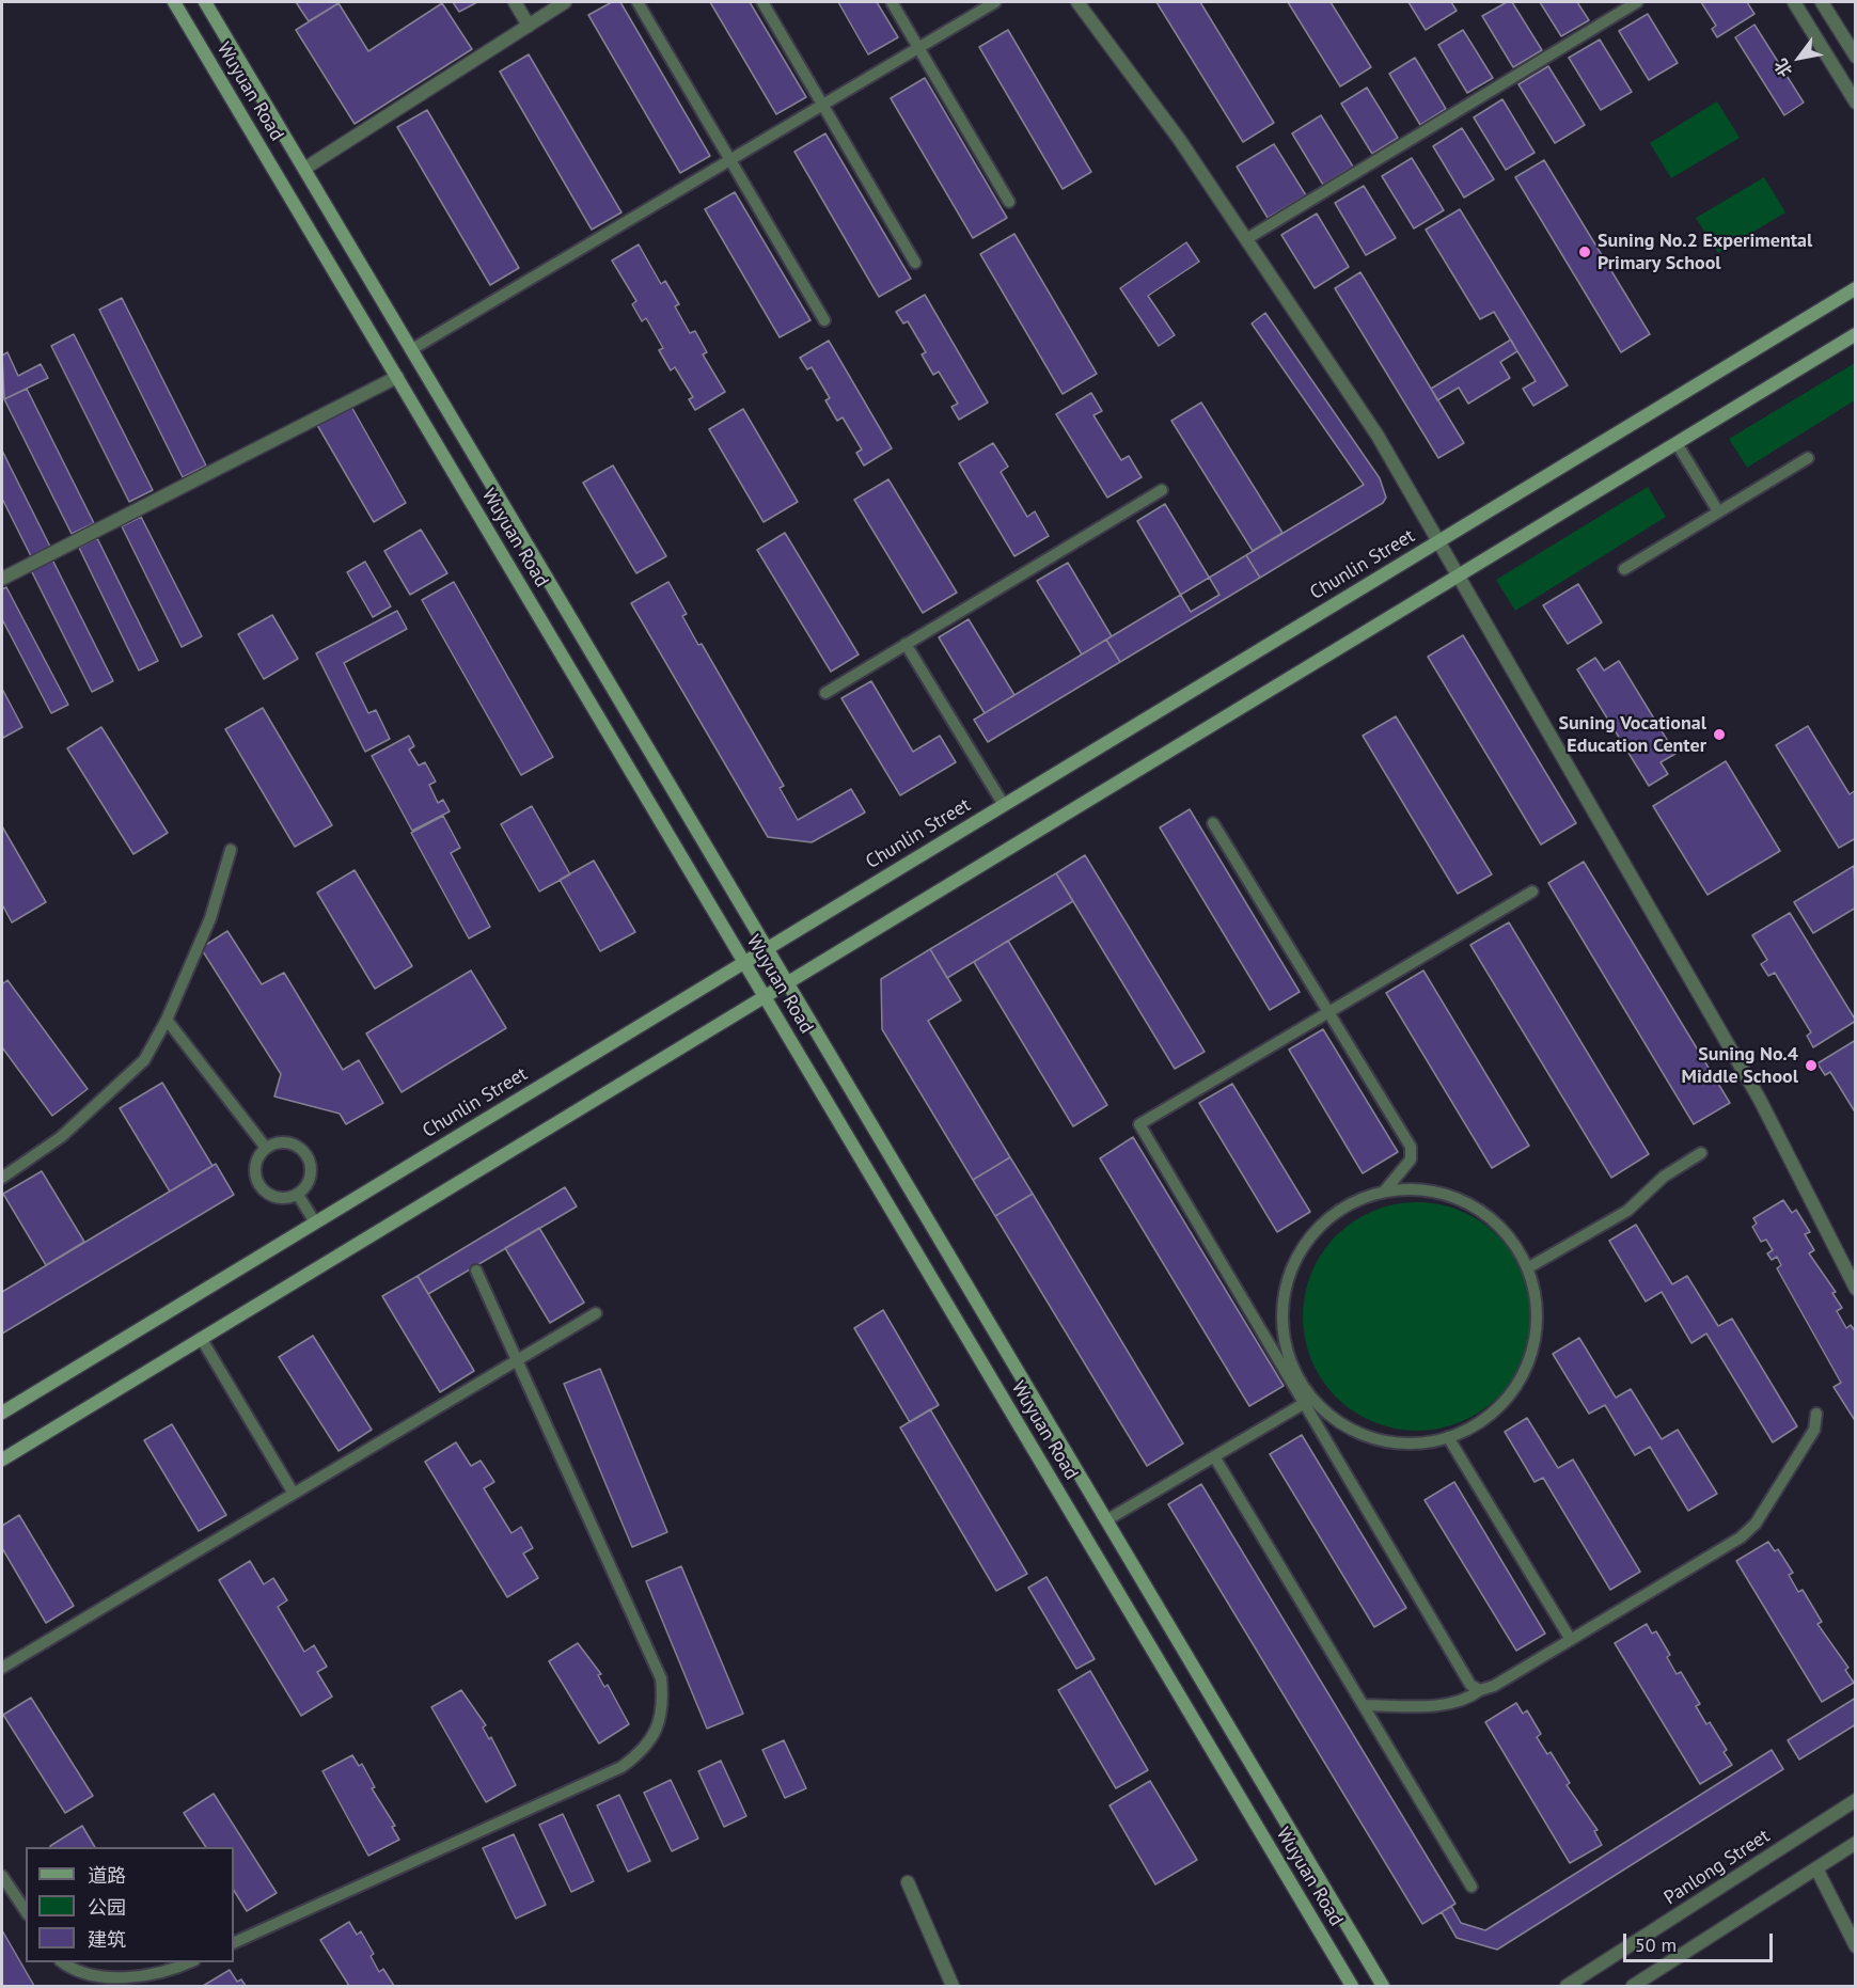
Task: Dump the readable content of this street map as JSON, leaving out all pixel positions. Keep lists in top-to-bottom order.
{
  "streets": {
    "main road": ["Wuyuan Road", "Chunlin Street"],
    "street": ["Panlong Street"]
  },
  "crossings": [
    ["Wuyuan Road", "Chunlin Street"]
  ],
  "places": ["Suning No.2 Experimental Primary School", "Suning Vocational Education Center", "Suning No.4 Middle School"],
  "legend": ["道路", "公园", "建筑"],
  "scale_bar": "50 m",
  "north": "bottom left"
}
